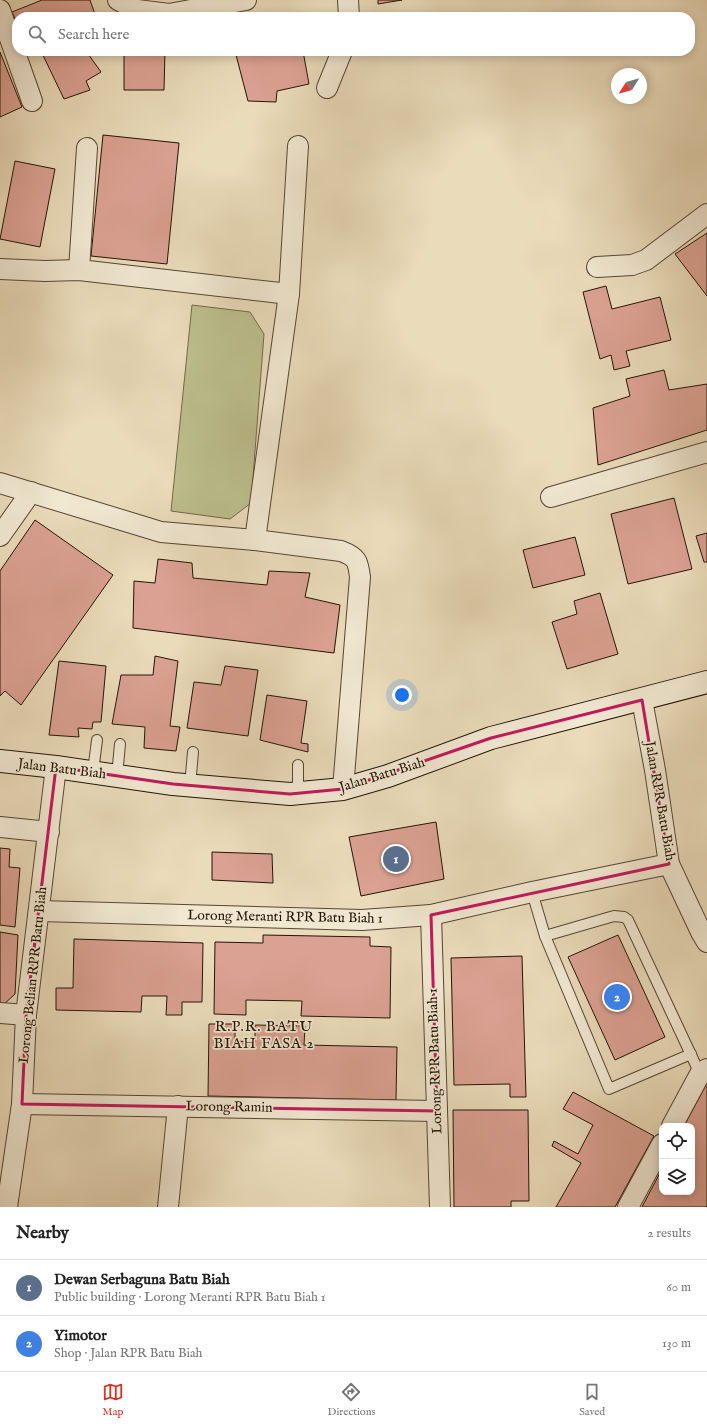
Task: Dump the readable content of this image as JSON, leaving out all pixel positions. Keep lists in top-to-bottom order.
{
  "streets": {
    "main road": ["Jalan Batu Biah"],
    "street": [
      "Jalan RPR Batu Biah",
      "Lorong Meranti RPR Batu Biah 1",
      "Lorong Belian RPR Batu Biah",
      "Lorong RPR Batu Biah 1",
      "Lorong Ramin"
    ]
  },
  "crossings": [
    ["Jalan Batu Biah", "Jalan RPR Batu Biah"],
    ["Jalan Batu Biah", "Lorong Belian RPR Batu Biah"],
    ["Jalan RPR Batu Biah", "Lorong Meranti RPR Batu Biah 1"],
    ["Lorong Meranti RPR Batu Biah 1", "Lorong Belian RPR Batu Biah"],
    ["Lorong Meranti RPR Batu Biah 1", "Lorong RPR Batu Biah 1"],
    ["Lorong Belian RPR Batu Biah", "Lorong Ramin"],
    ["Lorong RPR Batu Biah 1", "Lorong Ramin"]
  ],
  "districts": ["R.P.R. BATU BIAH FASA 2"],
  "north": "bottom left",
  "page": {
    "search": "Search here",
    "pins": ["1", "2"],
    "heading": ["Nearby", "2 results"],
    "list": [
      {
        "mark": "1",
        "name": "Dewan Serbaguna Batu Biah",
        "note": "Public building · Lorong Meranti RPR Batu Biah 1",
        "value": "60 m"
      },
      {
        "mark": "2",
        "name": "Yimotor",
        "note": "Shop · Jalan RPR Batu Biah",
        "value": "130 m"
      }
    ],
    "nav": ["Map", "Directions", "Saved"]
  }
}
